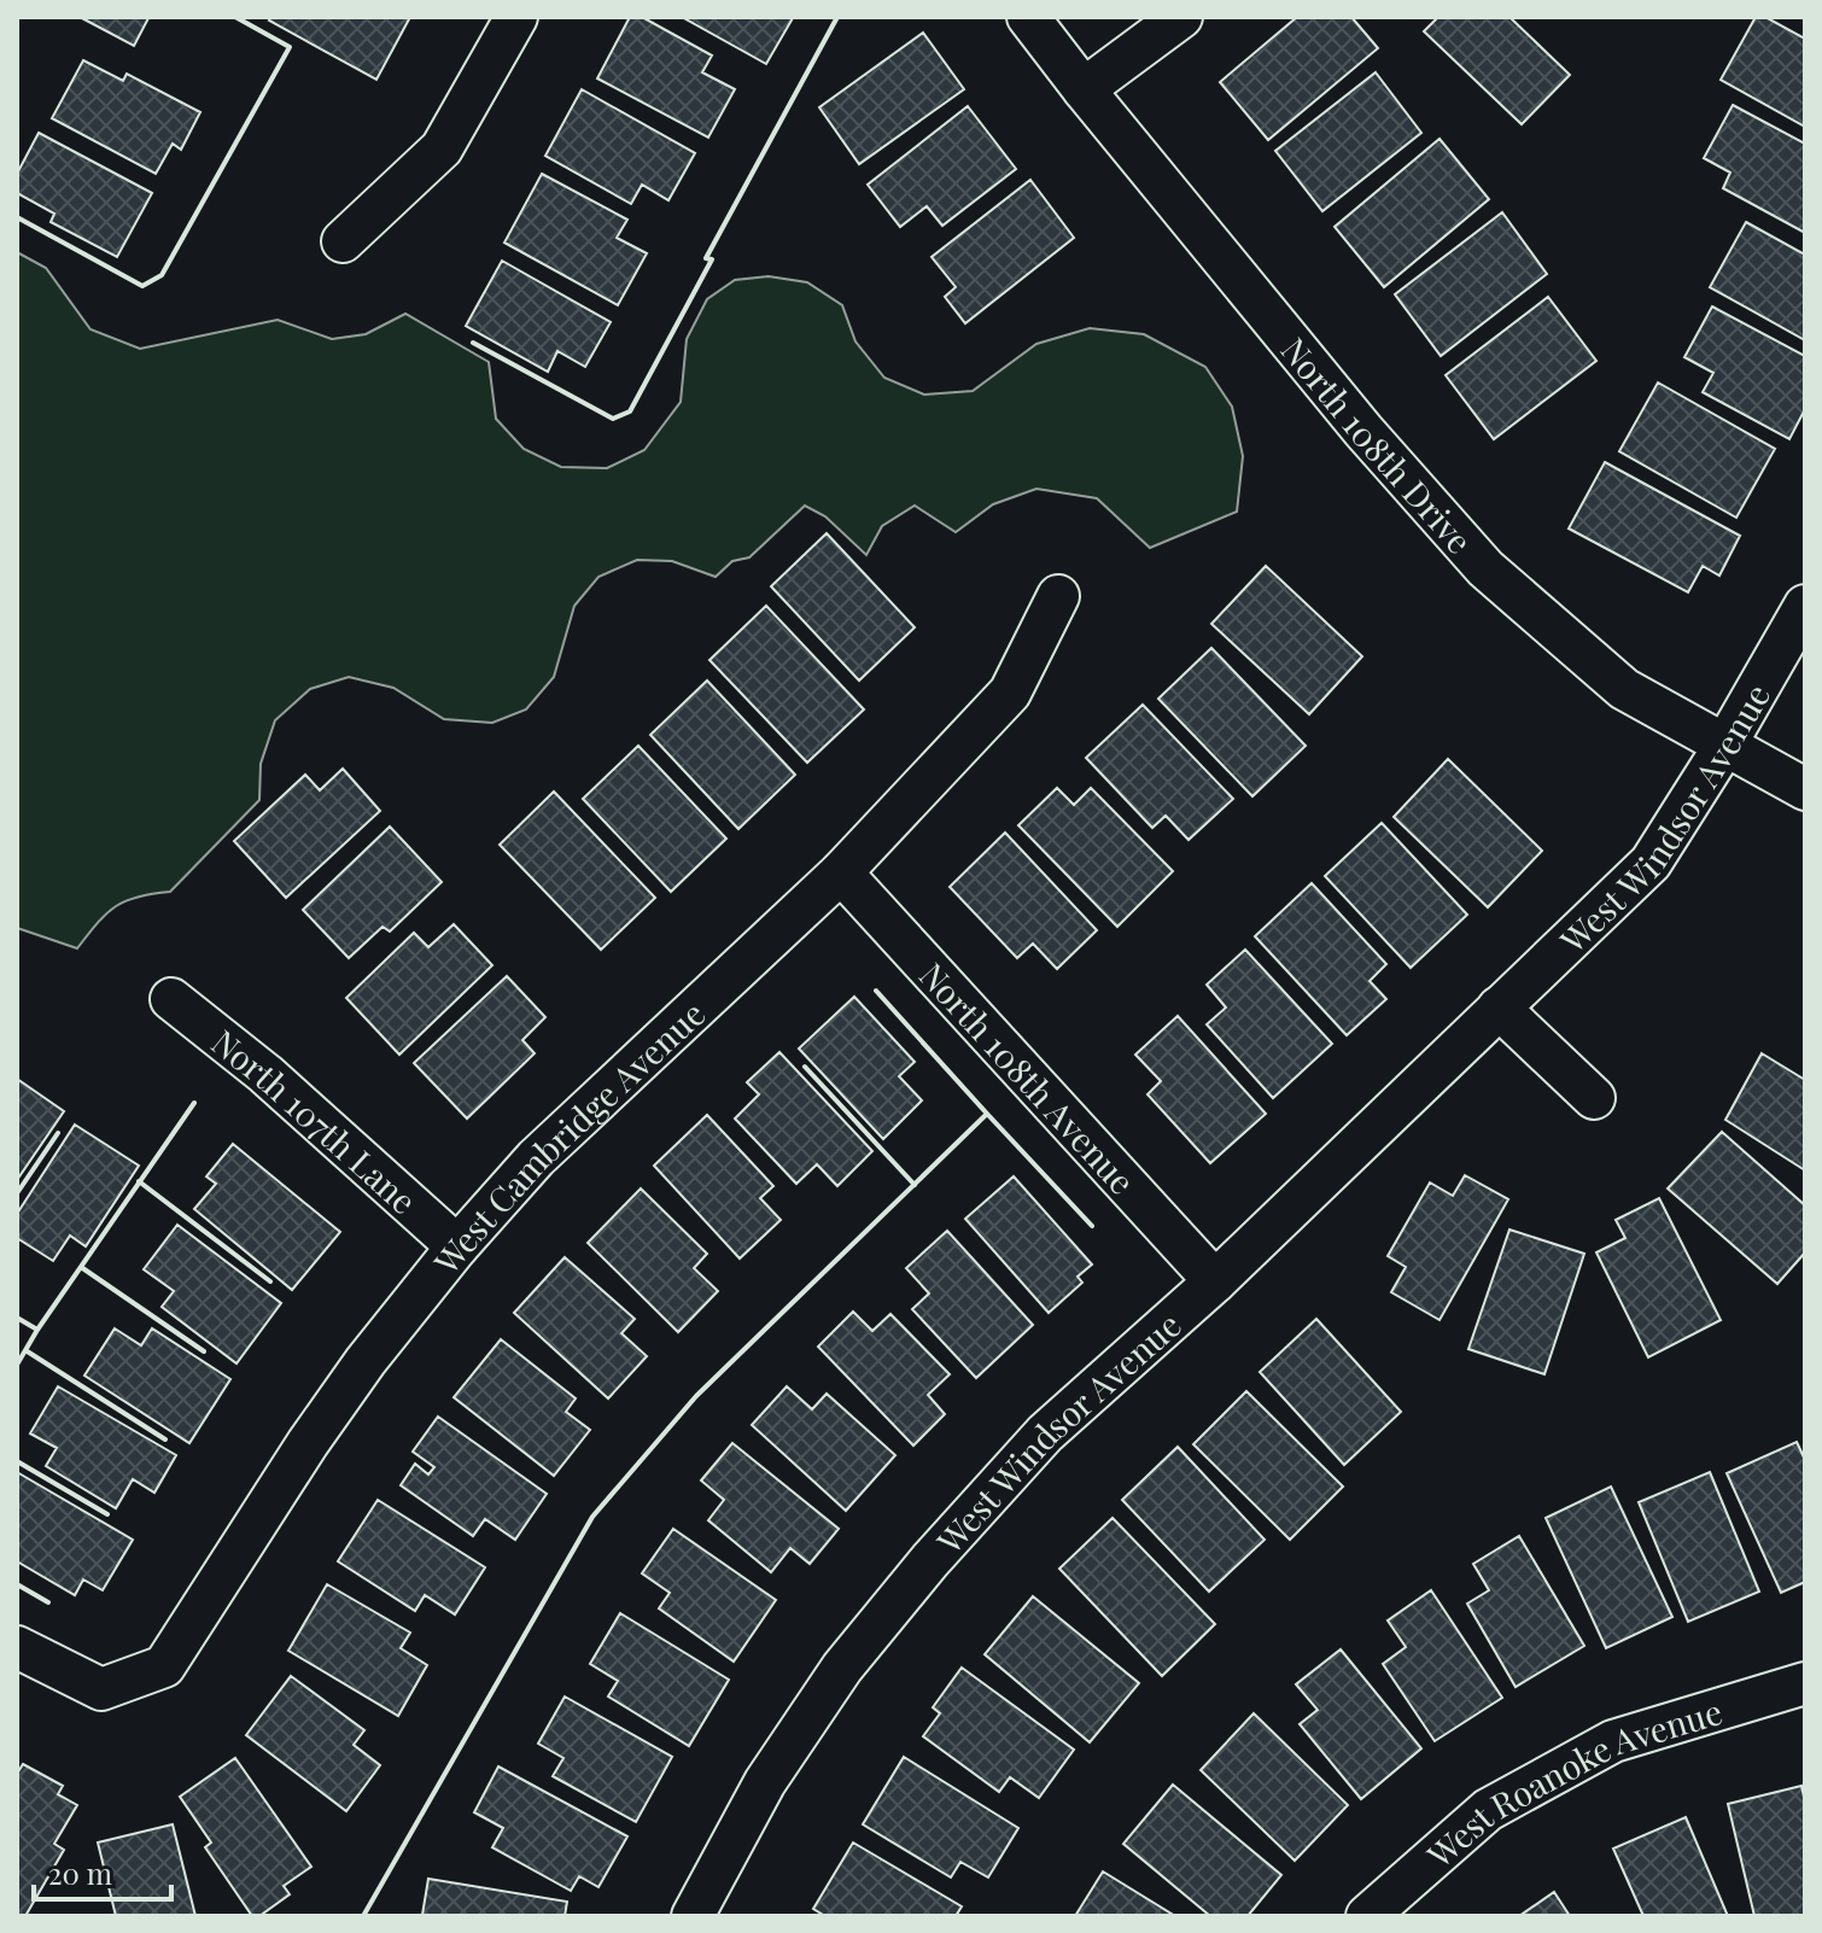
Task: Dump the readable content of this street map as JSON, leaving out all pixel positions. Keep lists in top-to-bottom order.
{
  "streets": {
    "street": [
      "North 108th Drive",
      "West Windsor Avenue",
      "North 108th Avenue",
      "North 107th Lane",
      "West Cambridge Avenue",
      "West Roanoke Avenue"
    ]
  },
  "crossings": [
    ["North 108th Drive", "West Windsor Avenue"],
    ["West Windsor Avenue", "North 108th Avenue"],
    ["North 108th Avenue", "West Cambridge Avenue"],
    ["North 107th Lane", "West Cambridge Avenue"]
  ],
  "scale_bar": "20 m"
}
